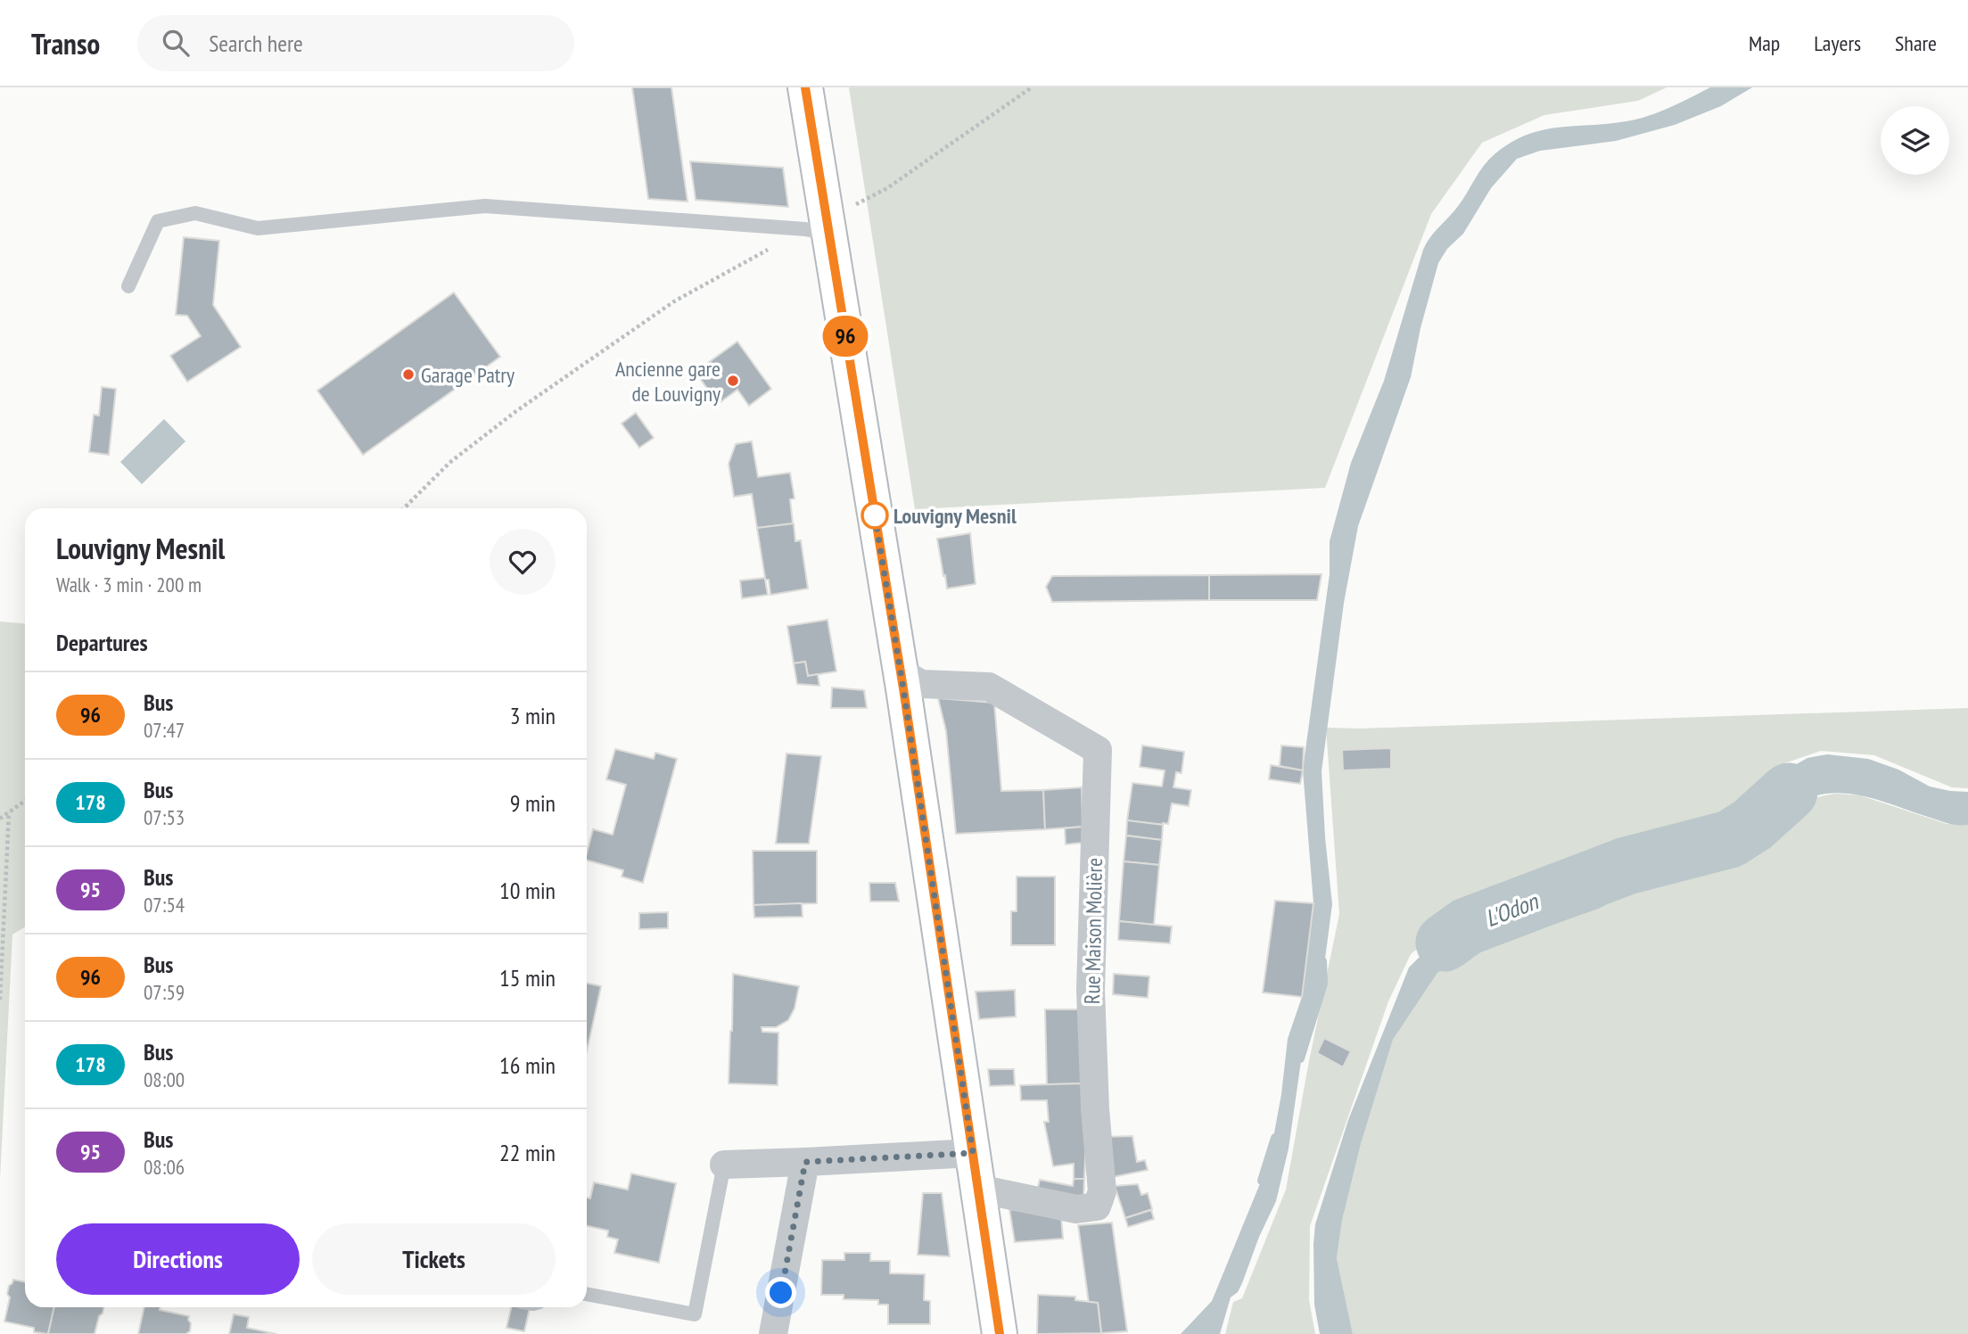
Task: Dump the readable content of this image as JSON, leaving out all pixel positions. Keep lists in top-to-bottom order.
{
  "streets": {
    "street": ["Rue Maison Molière"]
  },
  "water": ["L'Odon"],
  "places": ["Garage Patry", "Ancienne gare de Louvigny", "Louvigny Mesnil"],
  "lines": ["bus line 96"],
  "page": {
    "header": "Transo",
    "search": "Search here",
    "nav": ["Map", "Layers", "Share"],
    "on_map": "96",
    "heading": [
      ["Louvigny Mesnil", "Walk · 3 min · 200 m"],
      "Departures"
    ],
    "list": [
      {
        "mark": "96",
        "name": "Bus",
        "note": "07:47",
        "value": "3 min"
      },
      {
        "mark": "178",
        "name": "Bus",
        "note": "07:53",
        "value": "9 min"
      },
      {
        "mark": "95",
        "name": "Bus",
        "note": "07:54",
        "value": "10 min"
      },
      {
        "mark": "96",
        "name": "Bus",
        "note": "07:59",
        "value": "15 min"
      },
      {
        "mark": "178",
        "name": "Bus",
        "note": "08:00",
        "value": "16 min"
      },
      {
        "mark": "95",
        "name": "Bus",
        "note": "08:06",
        "value": "22 min"
      }
    ],
    "buttons": ["Directions", "Tickets"]
  }
}
